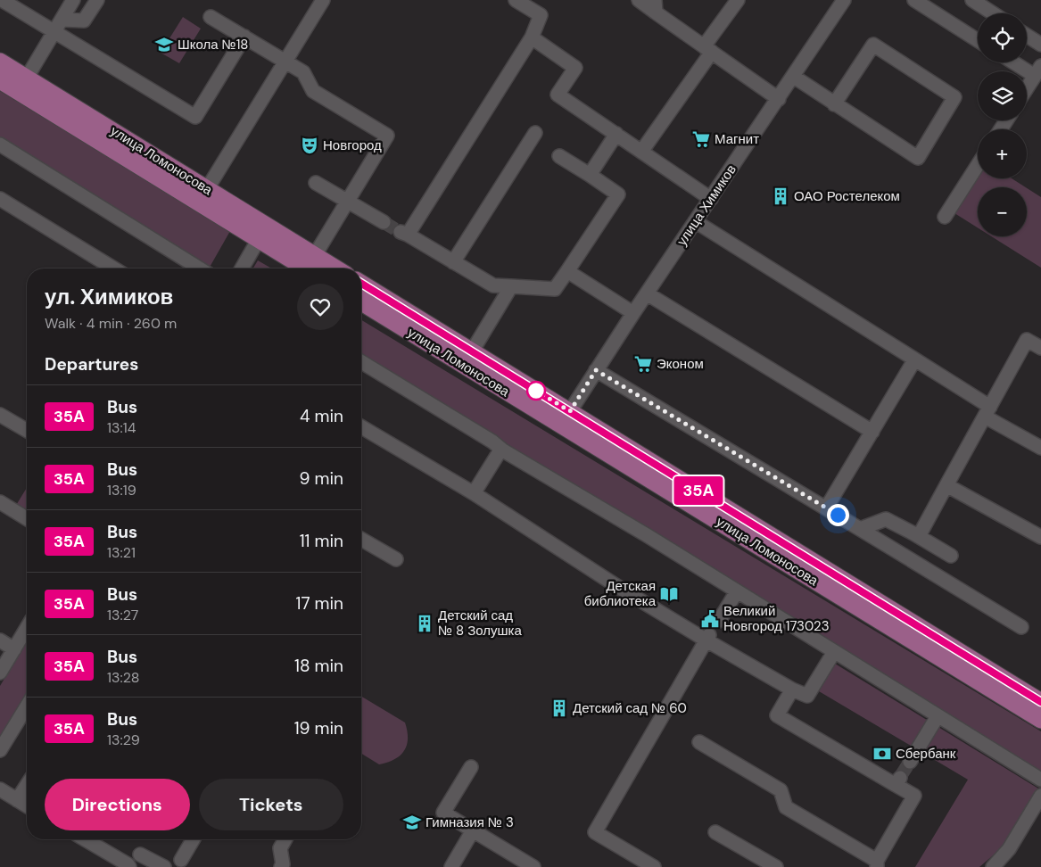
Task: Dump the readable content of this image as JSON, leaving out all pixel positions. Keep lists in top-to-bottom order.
{
  "streets": {
    "main road": ["улица Ломоносова"],
    "street": ["улица Химиков"]
  },
  "crossings": [
    ["улица Ломоносова", "улица Химиков"]
  ],
  "places": {
    "school or university": ["Школа №18", "Гимназия № 3"],
    "supermarket": ["Магнит", "Эконом"],
    "theatre": ["Новгород"],
    "building": ["ОАО Ростелеком", "Детский сад № 8 Золушка", "Детский сад № 60"],
    "library": ["Детская библиотека"],
    "public building": ["Великий Новгород 173023"],
    "bank": ["Сбербанк"]
  },
  "lines": ["bus line 35А"],
  "page": {
    "on_map": "35А",
    "map_buttons": ["+", "−"],
    "heading": [
      ["ул. Химиков", "Walk · 4 min · 260 m"],
      "Departures"
    ],
    "list": [
      {
        "mark": "35А",
        "name": "Bus",
        "note": "13:14",
        "value": "4 min"
      },
      {
        "mark": "35А",
        "name": "Bus",
        "note": "13:19",
        "value": "9 min"
      },
      {
        "mark": "35А",
        "name": "Bus",
        "note": "13:21",
        "value": "11 min"
      },
      {
        "mark": "35А",
        "name": "Bus",
        "note": "13:27",
        "value": "17 min"
      },
      {
        "mark": "35А",
        "name": "Bus",
        "note": "13:28",
        "value": "18 min"
      },
      {
        "mark": "35А",
        "name": "Bus",
        "note": "13:29",
        "value": "19 min"
      }
    ],
    "buttons": ["Directions", "Tickets"]
  }
}
